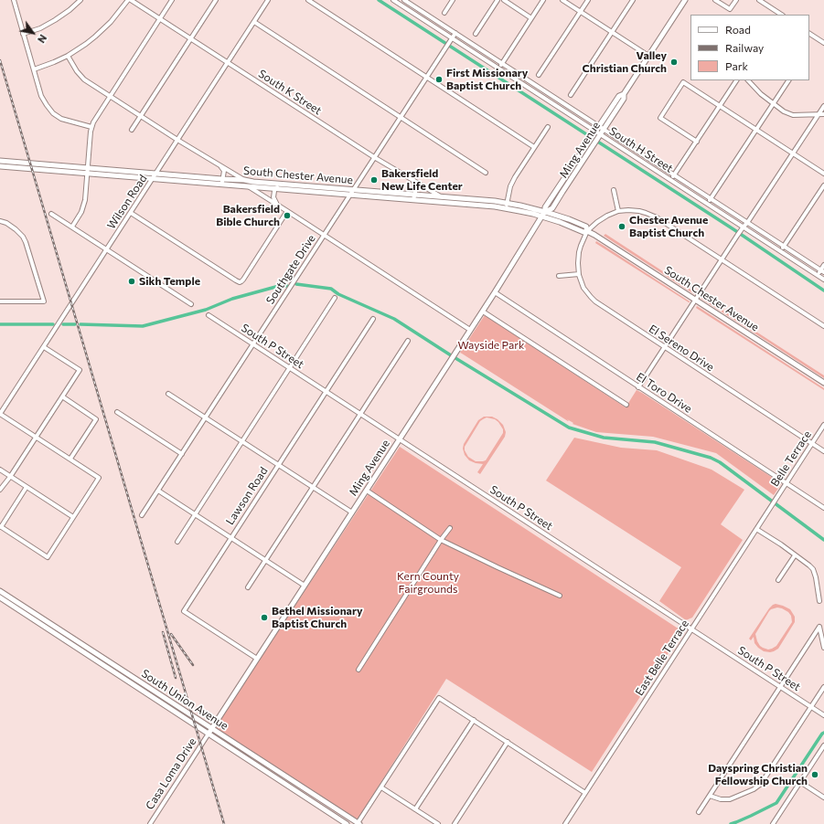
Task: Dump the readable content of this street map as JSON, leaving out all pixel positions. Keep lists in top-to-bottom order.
{
  "streets": {
    "main road": ["Ming Avenue", "South Chester Avenue", "South Union Avenue"],
    "street": [
      "South K Street",
      "South H Street",
      "Wilson Road",
      "Southgate Drive",
      "South P Street",
      "El Sereno Drive",
      "El Toro Drive",
      "Belle Terrace",
      "Lawson Road",
      "East Belle Terrace",
      "Casa Loma Drive"
    ]
  },
  "crossings": [
    ["South K Street", "South Chester Avenue"],
    ["South K Street", "Wilson Road"],
    ["South K Street", "Southgate Drive"],
    ["Ming Avenue", "South H Street"],
    ["Ming Avenue", "South Chester Avenue"],
    ["Ming Avenue", "South P Street"],
    ["Ming Avenue", "El Toro Drive"],
    ["Ming Avenue", "Lawson Road"],
    ["Ming Avenue", "South Union Avenue"],
    ["Ming Avenue", "Casa Loma Drive"],
    ["South H Street", "Southgate Drive"],
    ["South Chester Avenue", "Wilson Road"],
    ["South Chester Avenue", "Southgate Drive"],
    ["South Chester Avenue", "El Sereno Drive"],
    ["Southgate Drive", "South P Street"],
    ["South P Street", "Lawson Road"],
    ["South P Street", "East Belle Terrace"],
    ["El Sereno Drive", "Belle Terrace"],
    ["El Toro Drive", "Belle Terrace"],
    ["Belle Terrace", "East Belle Terrace"],
    ["South Union Avenue", "Casa Loma Drive"]
  ],
  "parks": ["Wayside Park", "Kern County Fairgrounds"],
  "places": [
    "Valley Christian Church",
    "First Missionary Baptist Church",
    "Bakersfield New Life Center",
    "Bakersfield Bible Church",
    "Chester Avenue Baptist Church",
    "Sikh Temple",
    "Bethel Missionary Baptist Church",
    "Dayspring Christian Fellowship Church"
  ],
  "legend": ["Road", "Railway", "Park"],
  "north": "bottom right"
}
